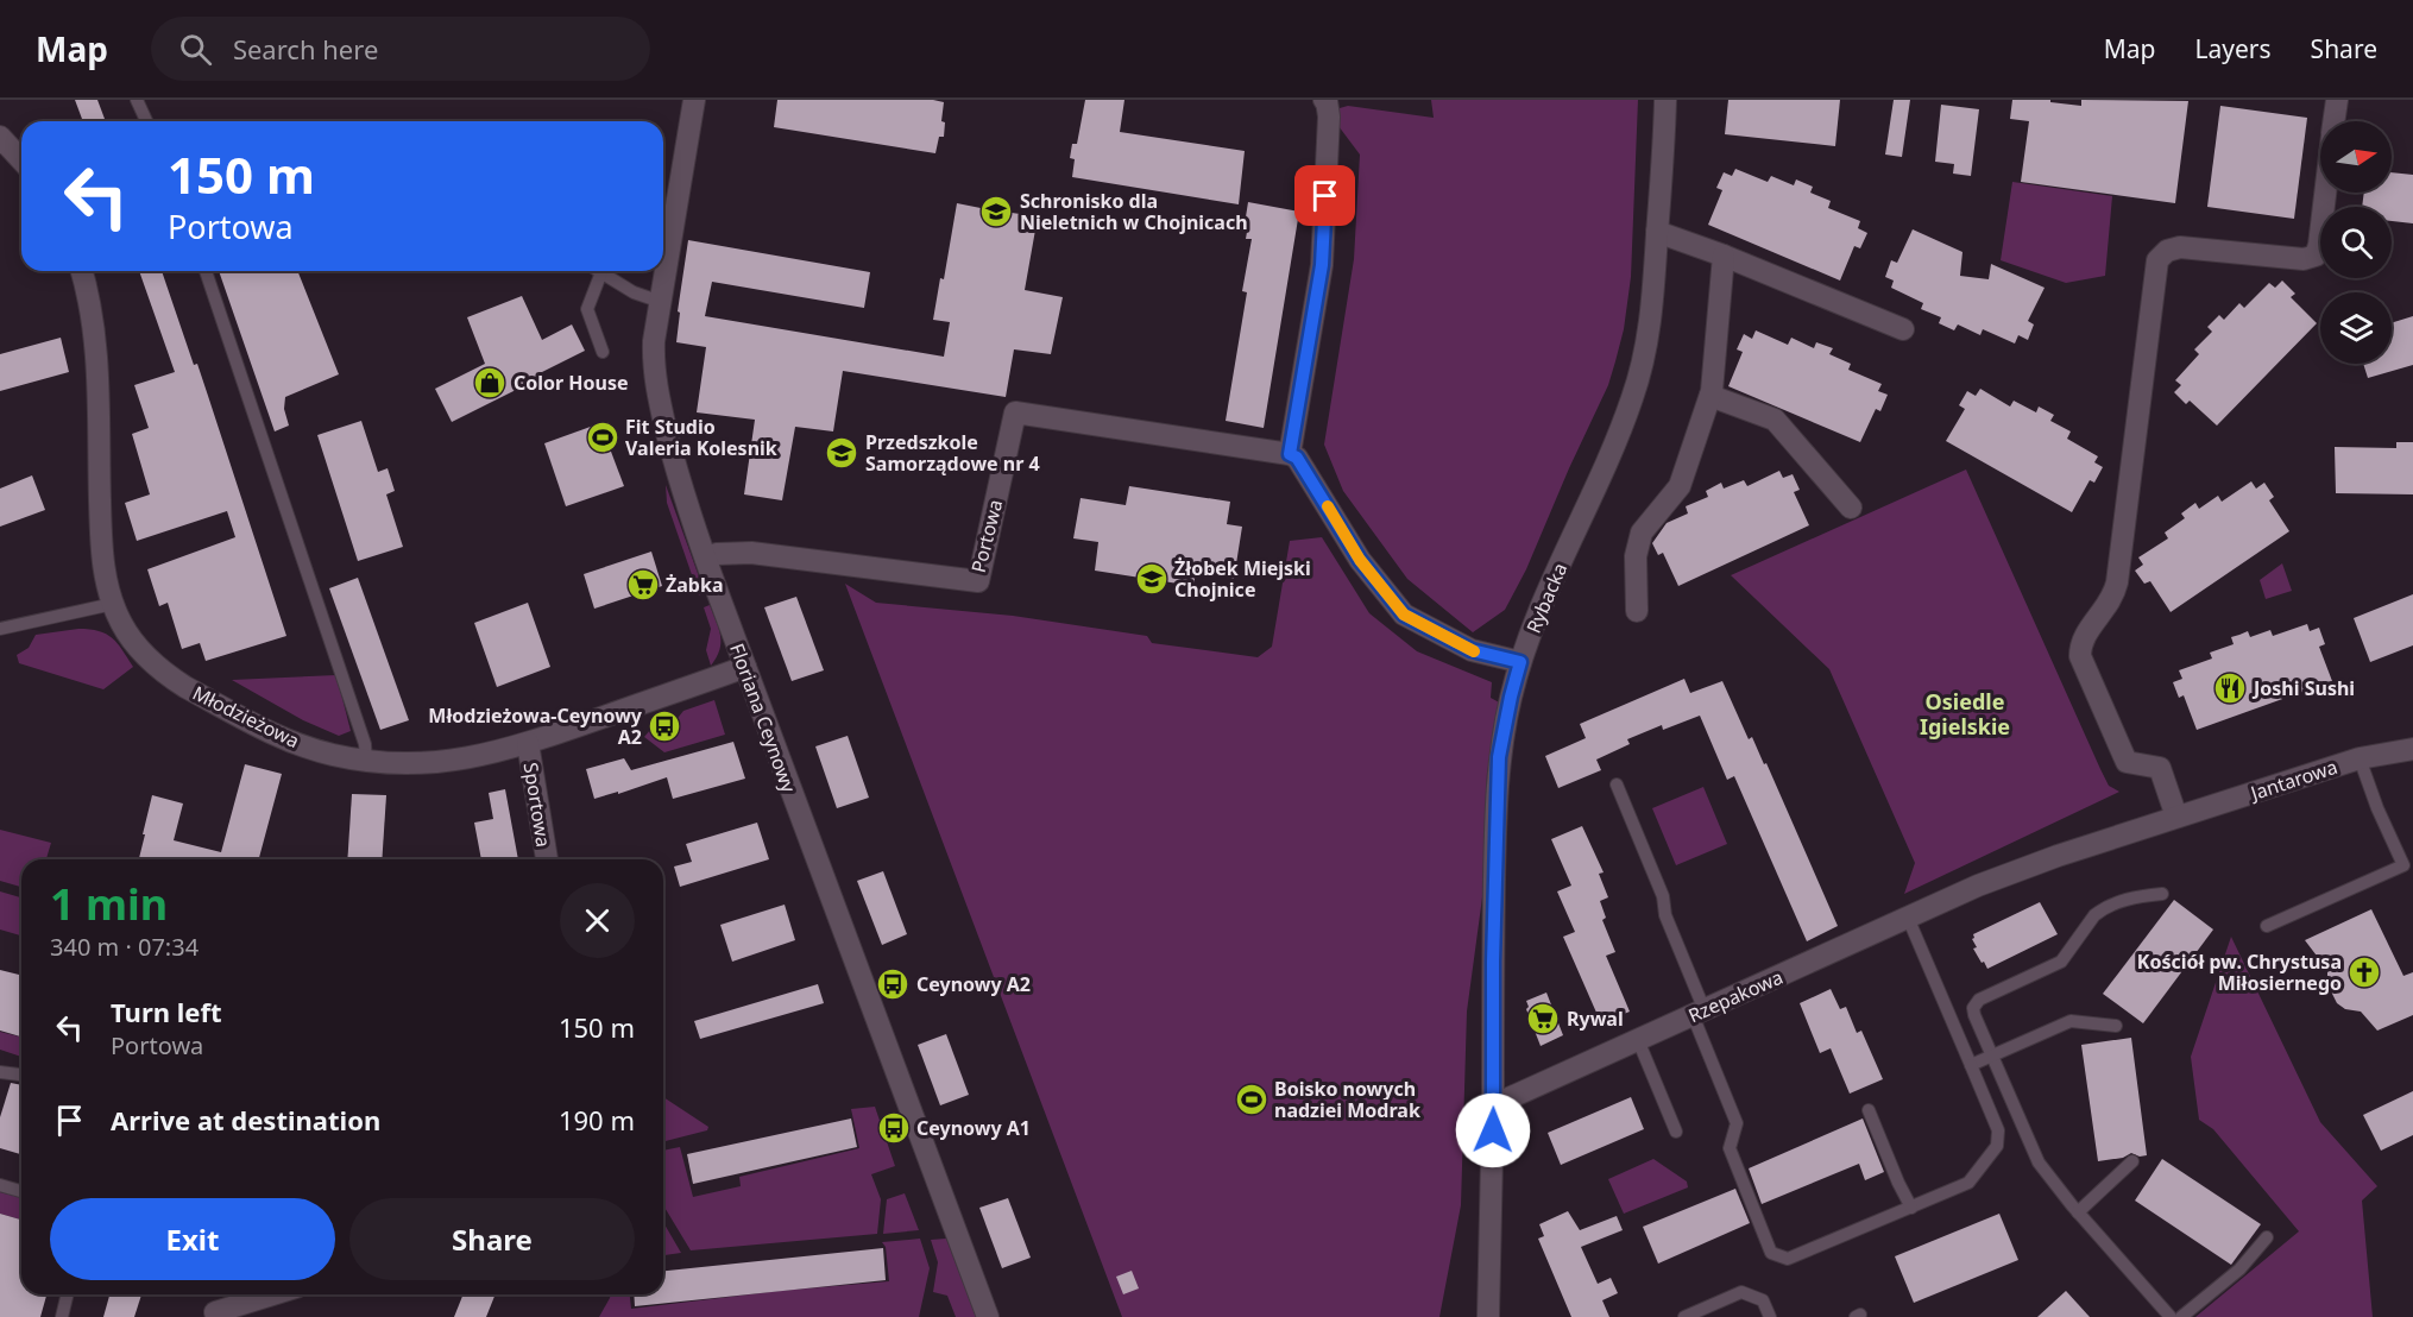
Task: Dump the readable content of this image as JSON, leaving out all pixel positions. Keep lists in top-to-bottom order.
{
  "streets": {
    "street": [
      "Portowa",
      "Rybacka",
      "Młodzieżowa",
      "Floriana Ceynowy",
      "Jantarowa",
      "Sportowa",
      "Rzepakowa"
    ]
  },
  "crossings": [
    ["Portowa", "Floriana Ceynowy"],
    ["Rybacka", "Rzepakowa"],
    ["Młodzieżowa", "Floriana Ceynowy"],
    ["Młodzieżowa", "Sportowa"],
    ["Jantarowa", "Rzepakowa"]
  ],
  "districts": ["Osiedle Igielskie"],
  "places": {
    "school or university": ["Schronisko dla Nieletnich w Chojnicach", "Przedszkole Samorządowe nr 4", "Żłobek Miejski Chojnice"],
    "shop": ["Color House"],
    "sports": ["Fit Studio Valeria Kolesnik", "Boisko nowych nadziei Modrak"],
    "supermarket": ["Żabka", "Rywal"],
    "restaurant": ["Joshi Sushi"],
    "bus stop": ["Młodzieżowa-Ceynowy A2", "Ceynowy A2", "Ceynowy A1"],
    "church": ["Kościół pw. Chrystusa Miłosiernego"]
  },
  "north": "right",
  "page": {
    "header": "Map",
    "search": "Search here",
    "nav": ["Map", "Layers", "Share"],
    "turn": ["150 m", "Portowa"],
    "heading": ["1 min", "340 m · 07:34"],
    "list": [
      {
        "name": "Turn left",
        "note": "Portowa",
        "value": "150 m"
      },
      {
        "name": "Arrive at destination",
        "value": "190 m"
      }
    ],
    "buttons": ["Exit", "Share"]
  }
}
